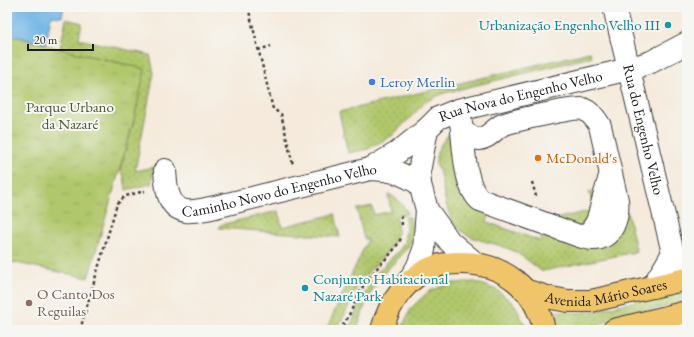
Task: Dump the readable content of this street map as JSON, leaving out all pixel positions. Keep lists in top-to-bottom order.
{
  "streets": {
    "main road": ["Avenida Mário Soares"],
    "street": ["Rua Nova do Engenho Velho", "Rua do Engenho Velho", "Caminho Novo do Engenho Velho"]
  },
  "crossings": [
    ["Rua Nova do Engenho Velho", "Rua do Engenho Velho"],
    ["Rua Nova do Engenho Velho", "Caminho Novo do Engenho Velho"],
    ["Rua do Engenho Velho", "Avenida Mário Soares"]
  ],
  "parks": ["Parque Urbano da Nazaré"],
  "places": [
    "Urbanização Engenho Velho III",
    "Leroy Merlin",
    "McDonald's",
    "Conjunto Habitacional Nazaré Park",
    "O Canto Dos Reguilas"
  ],
  "scale_bar": "20 m"
}
